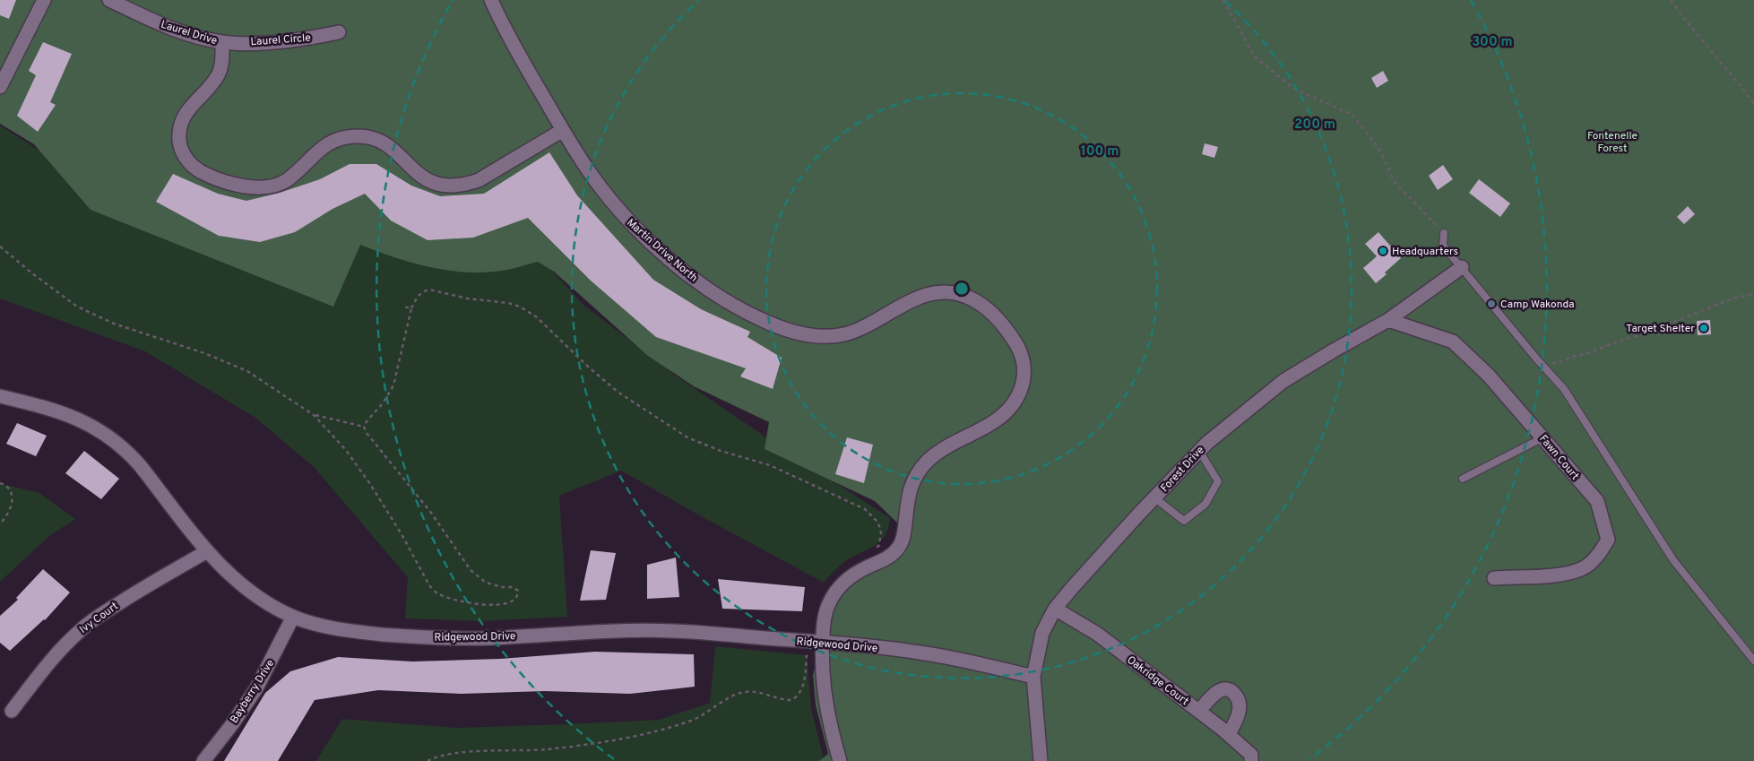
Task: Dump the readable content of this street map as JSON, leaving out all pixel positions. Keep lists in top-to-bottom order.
{
  "streets": {
    "street": [
      "Laurel Drive",
      "Laurel Circle",
      "Martin Drive North",
      "Fawn Court",
      "Forest Drive",
      "Ivy Court",
      "Ridgewood Drive",
      "Oakridge Court",
      "Bayberry Drive"
    ]
  },
  "crossings": [
    ["Laurel Drive", "Laurel Circle"],
    ["Laurel Drive", "Martin Drive North"],
    ["Martin Drive North", "Ridgewood Drive"],
    ["Fawn Court", "Forest Drive"],
    ["Forest Drive", "Ridgewood Drive"],
    ["Forest Drive", "Oakridge Court"],
    ["Ivy Court", "Ridgewood Drive"],
    ["Ridgewood Drive", "Bayberry Drive"]
  ],
  "parks": ["Fontenelle Forest"],
  "places": ["Headquarters", "Camp Wakonda", "Target Shelter"],
  "rings": ["300 m", "200 m", "100 m"]
}
